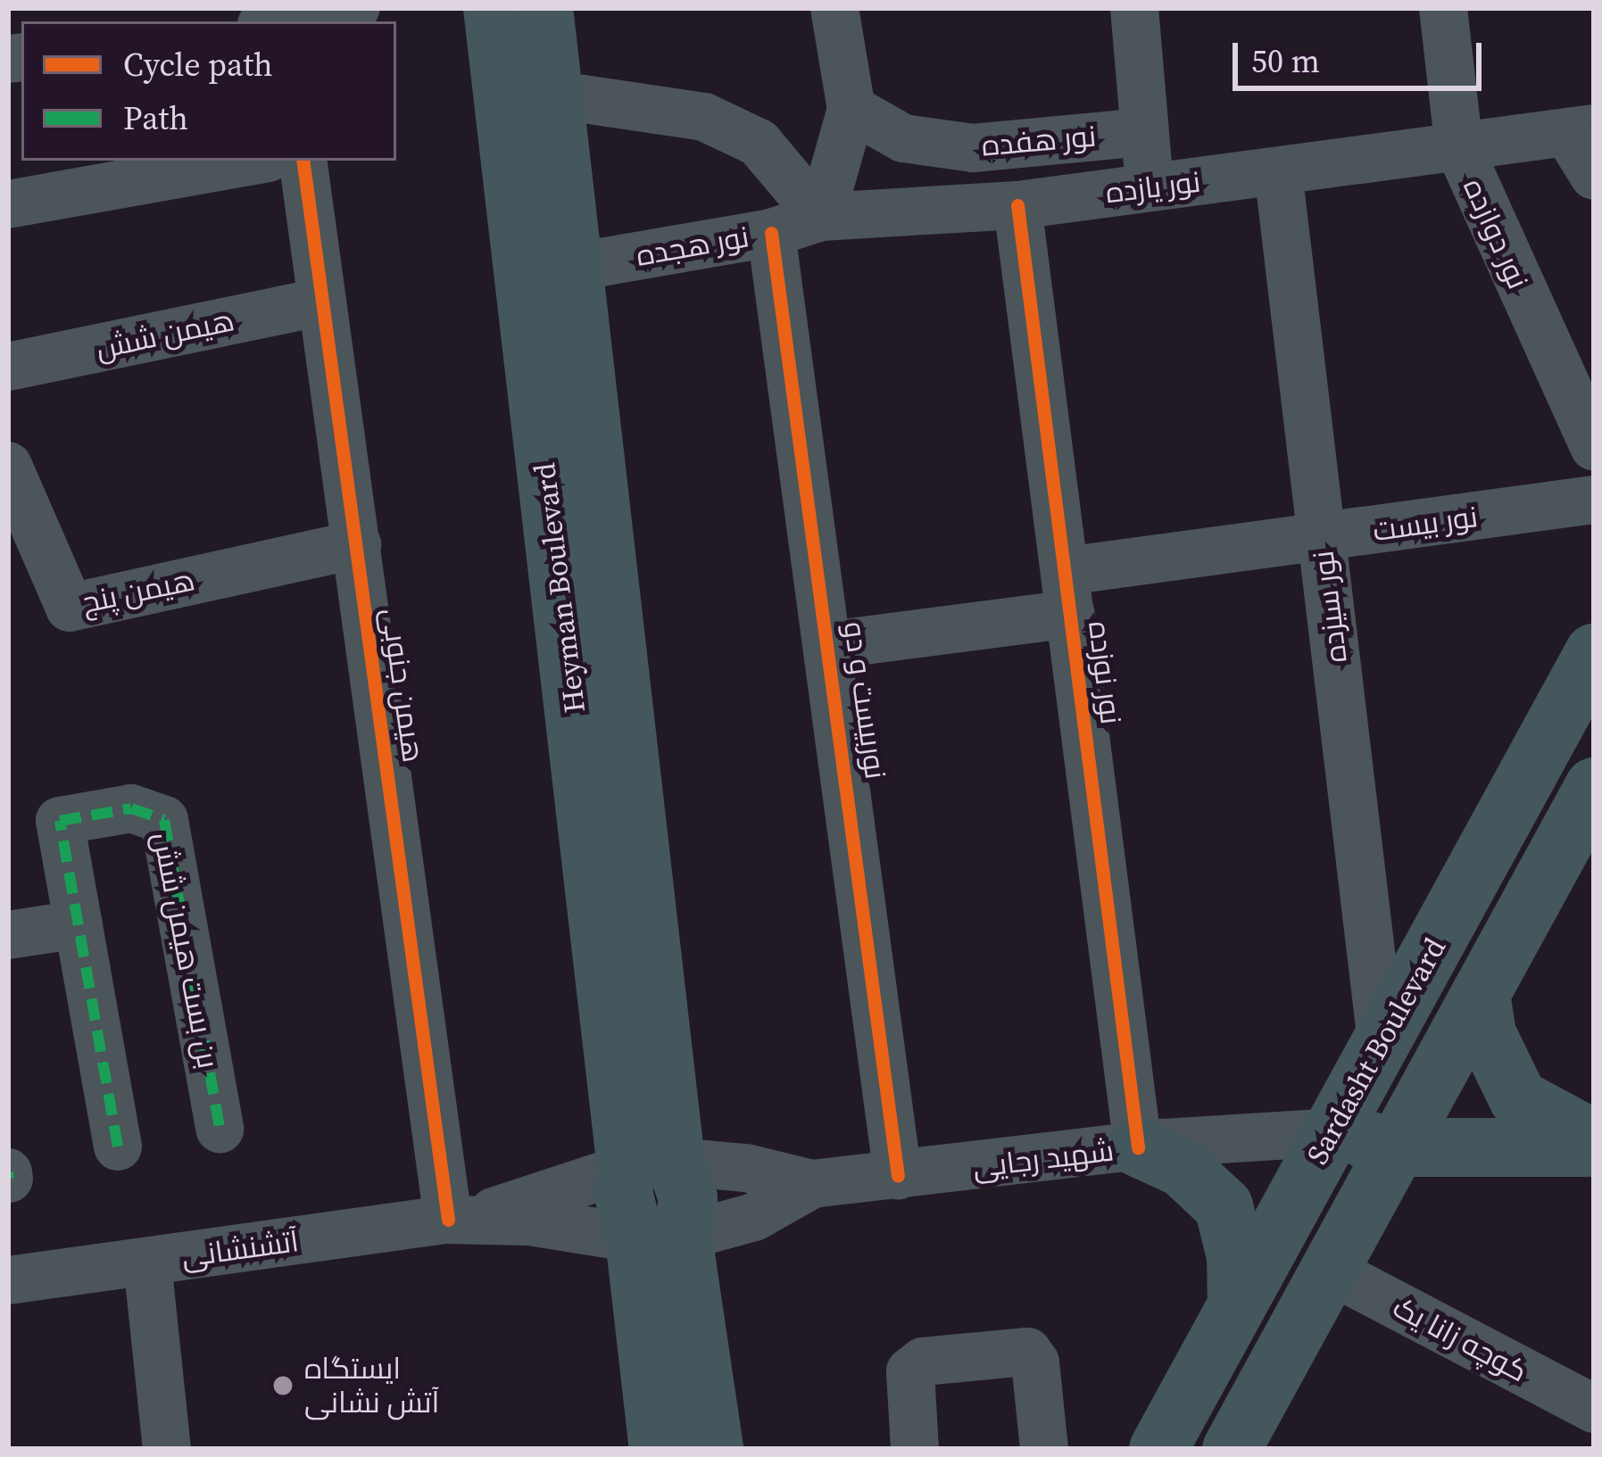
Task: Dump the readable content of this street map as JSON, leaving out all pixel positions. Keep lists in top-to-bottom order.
{
  "streets": {
    "main road": ["Heyman Boulevard", "Sardasht Boulevard", "شهید رجایی"],
    "street": [
      "نور هفده",
      "نور یازده",
      "نور دوازده",
      "نور هجده",
      "هیمن شش",
      "نور بیست",
      "هیمن پنج",
      "نور سیزده",
      "نور نوزده",
      "هیمن جنوبی",
      "نوربیست و دو",
      "بن بست هیمن شش",
      "آتشنشانی",
      "کوچه زانا یک"
    ]
  },
  "crossings": [
    ["نور یازده", "نور دوازده"],
    ["نور یازده", "نور هجده"],
    ["نور یازده", "نور سیزده"],
    ["نور یازده", "نور نوزده"],
    ["نور هجده", "Heyman Boulevard"],
    ["نور هجده", "نوربیست و دو"],
    ["هیمن شش", "هیمن جنوبی"],
    ["نور بیست", "نور سیزده"],
    ["نور بیست", "نور نوزده"],
    ["نور بیست", "نوربیست و دو"],
    ["Heyman Boulevard", "شهید رجایی"],
    ["Heyman Boulevard", "آتشنشانی"],
    ["هیمن پنج", "هیمن جنوبی"],
    ["نور سیزده", "Sardasht Boulevard"],
    ["نور نوزده", "شهید رجایی"],
    ["هیمن جنوبی", "آتشنشانی"],
    ["نوربیست و دو", "شهید رجایی"],
    ["Sardasht Boulevard", "شهید رجایی"],
    ["شهید رجایی", "آتشنشانی"]
  ],
  "places": ["ایستگاه آتش نشانی"],
  "legend": ["Cycle path", "Path"],
  "scale_bar": "50 m"
}
